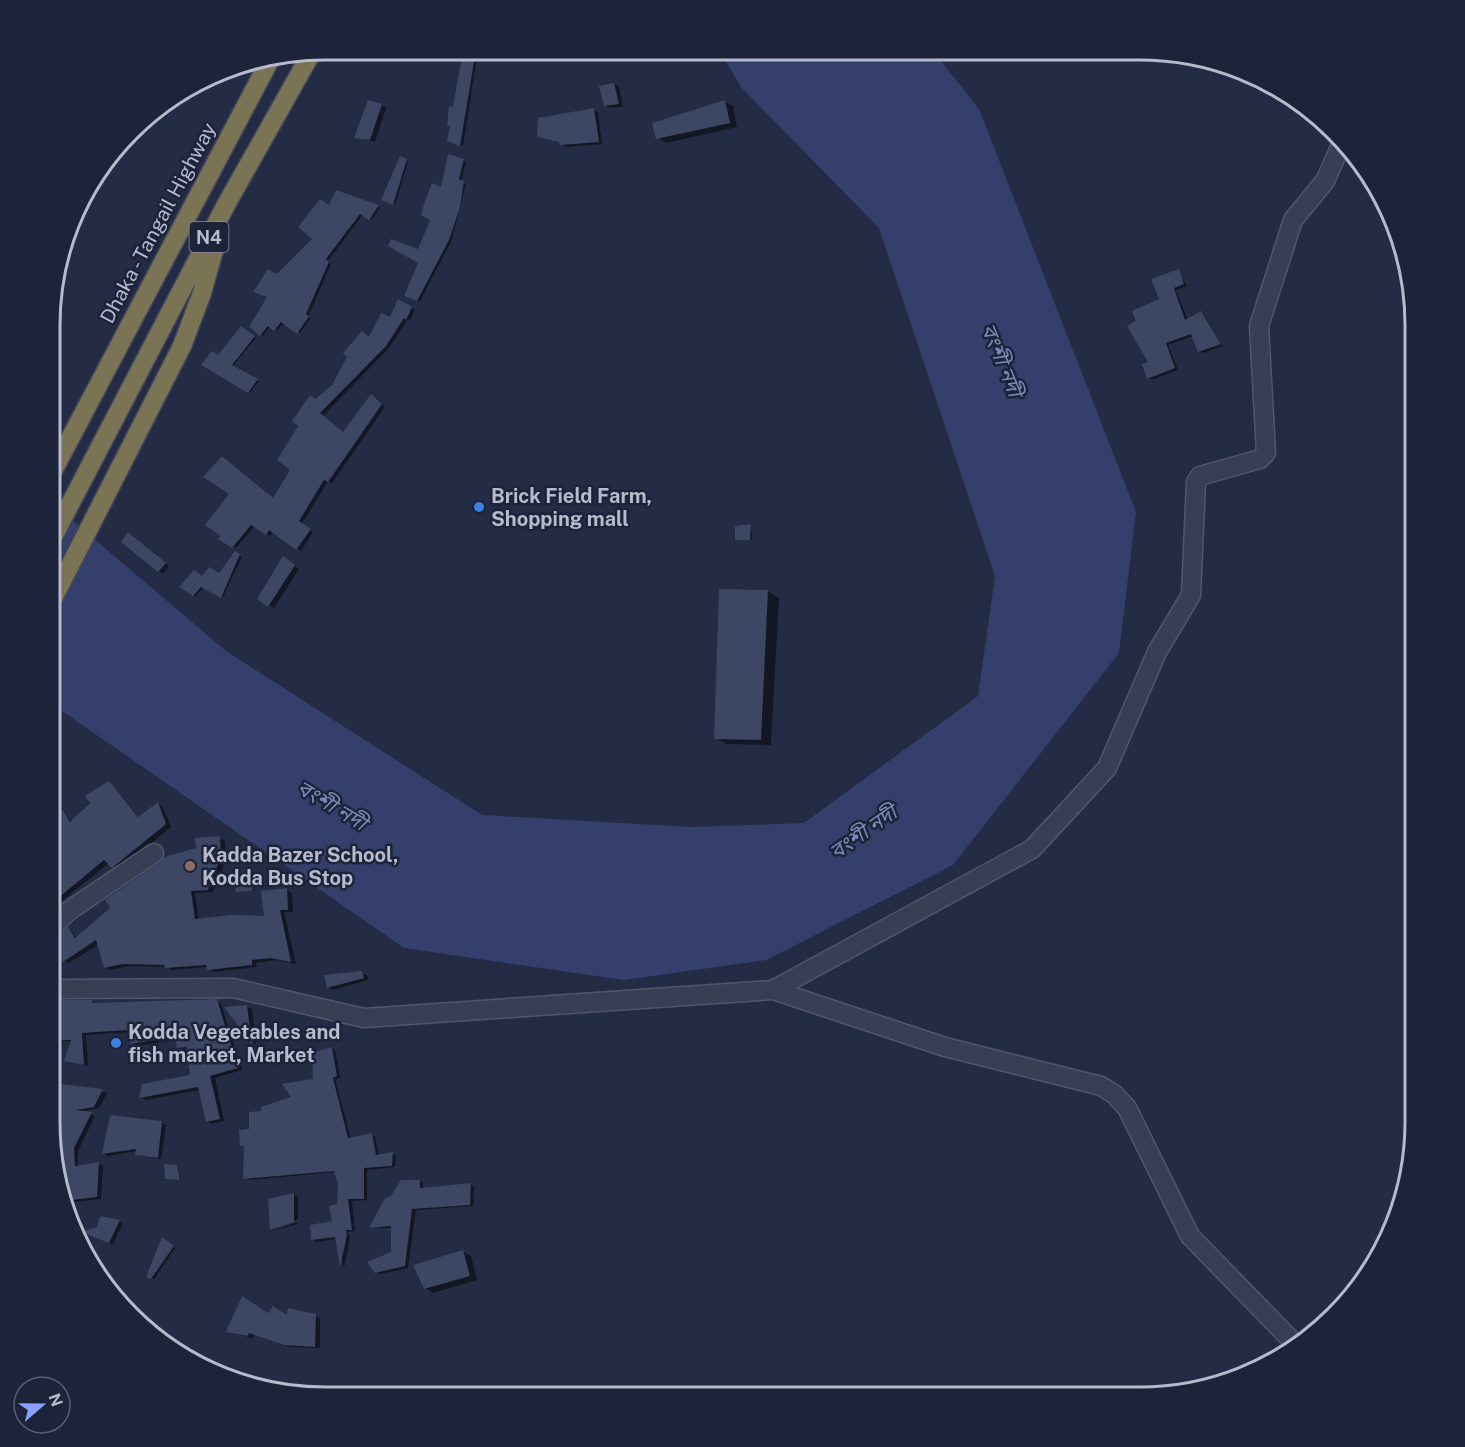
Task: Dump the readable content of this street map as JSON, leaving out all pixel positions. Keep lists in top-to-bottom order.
{
  "streets": {
    "highway": ["Dhaka - Tangail Highway", "N4"]
  },
  "water": ["বংশী নদী"],
  "places": ["Brick Field Farm, Shopping mall", "Kadda Bazer School, Kodda Bus Stop", "Kodda Vegetables and fish market, Market"],
  "north": "right"
}
